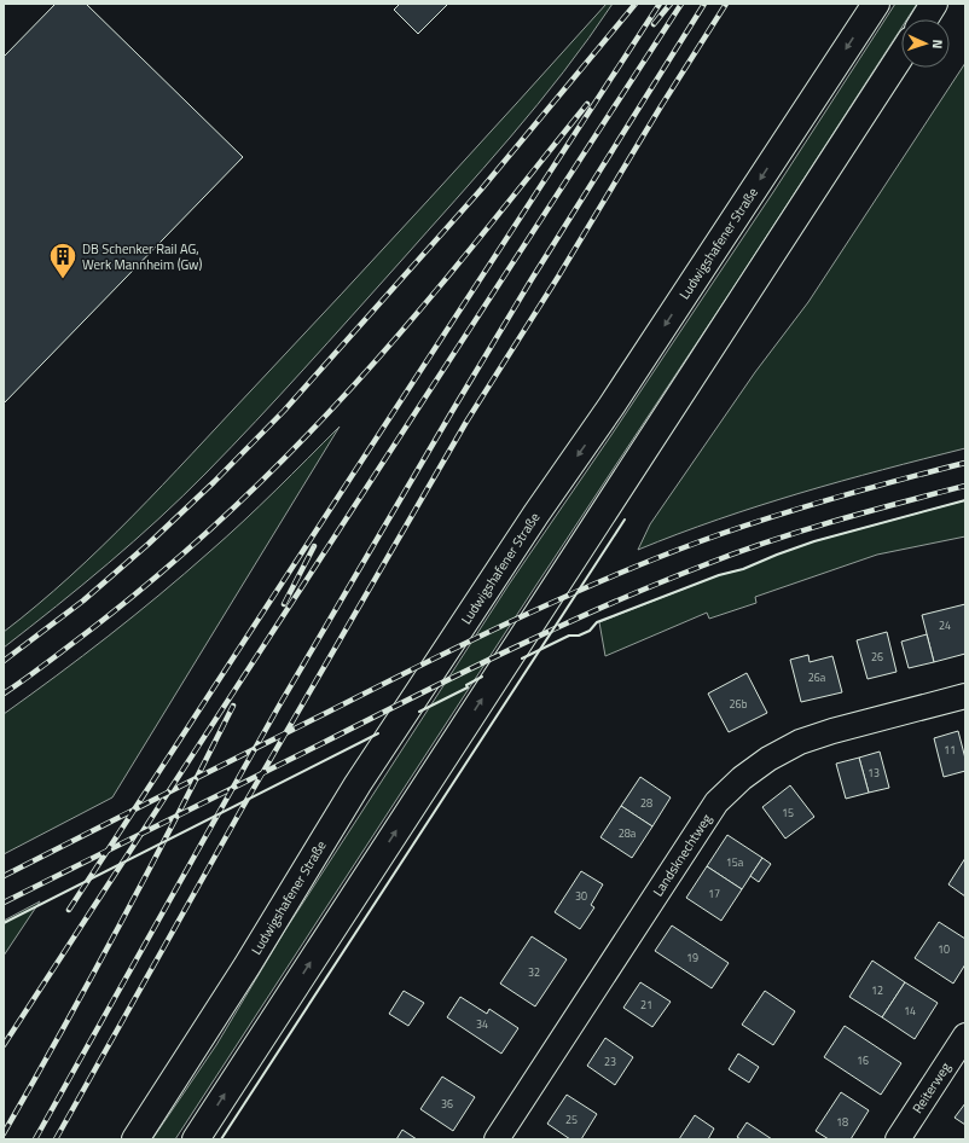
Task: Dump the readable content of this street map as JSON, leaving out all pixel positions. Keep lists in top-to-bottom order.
{
  "streets": {
    "main road": ["Ludwigshafener Straße"],
    "street": ["Landsknechtweg", "Reiterweg"]
  },
  "places": {
    "building": ["DB Schenker Rail AG, Werk Mannheim (Gw)"]
  },
  "house_numbers": [
    "24",
    "26",
    "26a",
    "26b",
    "11",
    "13",
    "28",
    "15",
    "28a",
    "15a",
    "17",
    "30",
    "10",
    "19",
    "32",
    "12",
    "21",
    "14",
    "34",
    "16",
    "23",
    "36",
    "25",
    "18"
  ],
  "north": "right"
}
